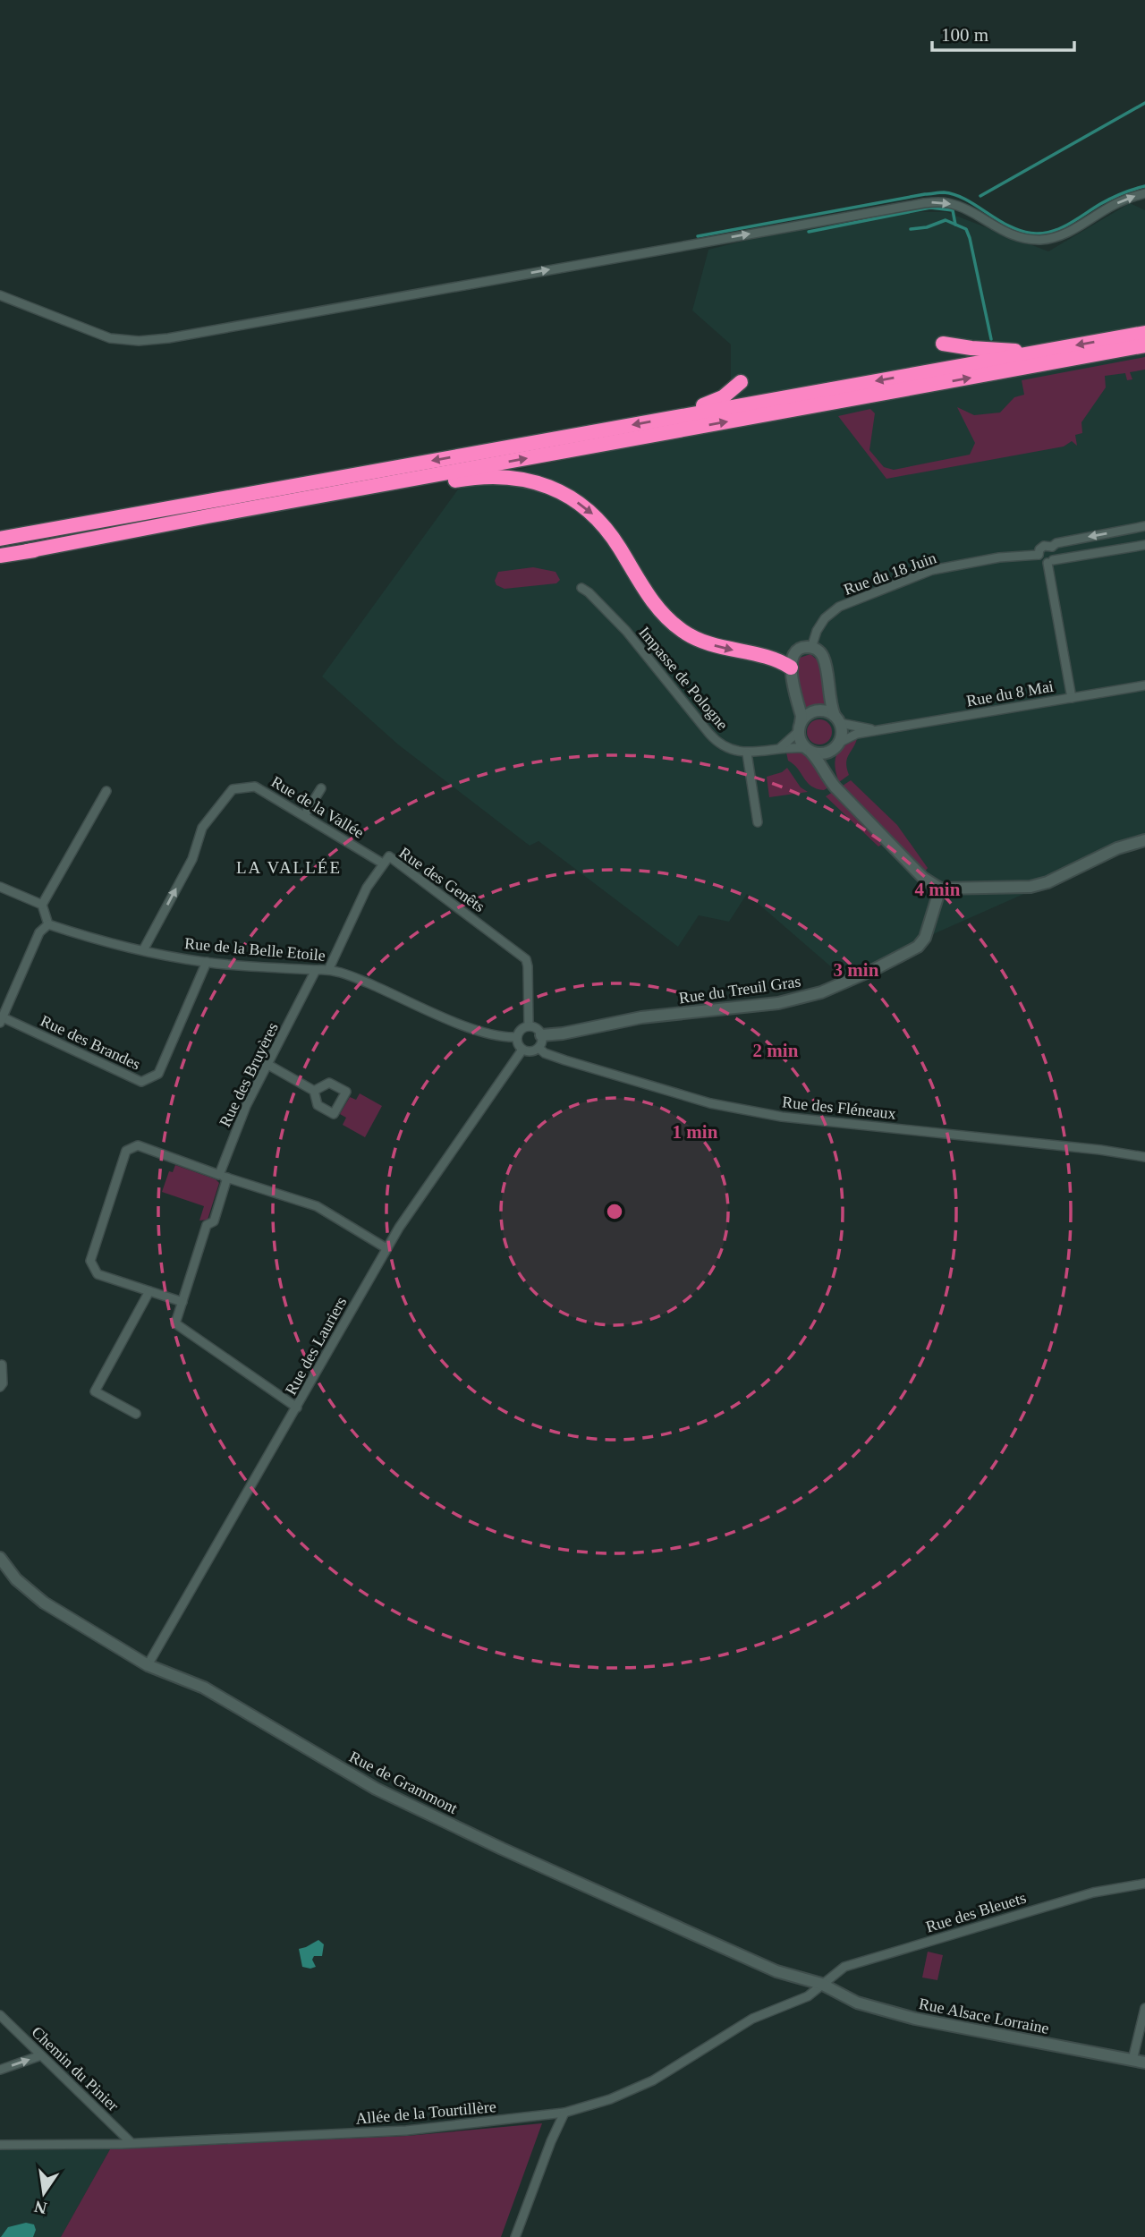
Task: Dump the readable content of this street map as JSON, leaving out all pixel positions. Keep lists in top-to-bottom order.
{
  "streets": {
    "street": [
      "Rue du 18 Juin",
      "Impasse de Pologne",
      "Rue du 8 Mai",
      "Rue de la Vallée",
      "Rue des Genêts",
      "Rue de la Belle Etoile",
      "Rue du Treuil Gras",
      "Rue des Brandes",
      "Rue des Bruyères",
      "Rue des Fléneaux",
      "Rue des Lauriers",
      "Rue de Grammont",
      "Rue des Bleuets",
      "Rue Alsace Lorraine",
      "Chemin du Pinier",
      "Allée de la Tourtillère"
    ]
  },
  "crossings": [
    ["Rue de la Vallée", "Rue des Genêts"],
    ["Rue de la Vallée", "Rue de la Belle Etoile"],
    ["Rue des Genêts", "Rue de la Belle Etoile"],
    ["Rue des Genêts", "Rue du Treuil Gras"],
    ["Rue des Genêts", "Rue des Fléneaux"],
    ["Rue des Genêts", "Rue des Lauriers"],
    ["Rue de la Belle Etoile", "Rue du Treuil Gras"],
    ["Rue de la Belle Etoile", "Rue des Brandes"],
    ["Rue de la Belle Etoile", "Rue des Bruyères"],
    ["Rue de la Belle Etoile", "Rue des Fléneaux"],
    ["Rue de la Belle Etoile", "Rue des Lauriers"],
    ["Rue du Treuil Gras", "Rue des Fléneaux"],
    ["Rue du Treuil Gras", "Rue des Lauriers"],
    ["Rue des Bruyères", "Rue des Lauriers"],
    ["Rue des Fléneaux", "Rue des Lauriers"],
    ["Rue des Lauriers", "Rue de Grammont"],
    ["Rue de Grammont", "Rue des Bleuets"],
    ["Rue de Grammont", "Rue Alsace Lorraine"],
    ["Rue de Grammont", "Allée de la Tourtillère"],
    ["Rue des Bleuets", "Rue Alsace Lorraine"],
    ["Rue des Bleuets", "Allée de la Tourtillère"],
    ["Rue Alsace Lorraine", "Allée de la Tourtillère"],
    ["Chemin du Pinier", "Allée de la Tourtillère"]
  ],
  "districts": ["LA VALLÉE"],
  "scale_bar": "100 m",
  "north": "bottom",
  "rings": [
    "4 min",
    "3 min",
    "2 min",
    "1 min"
  ]
}
